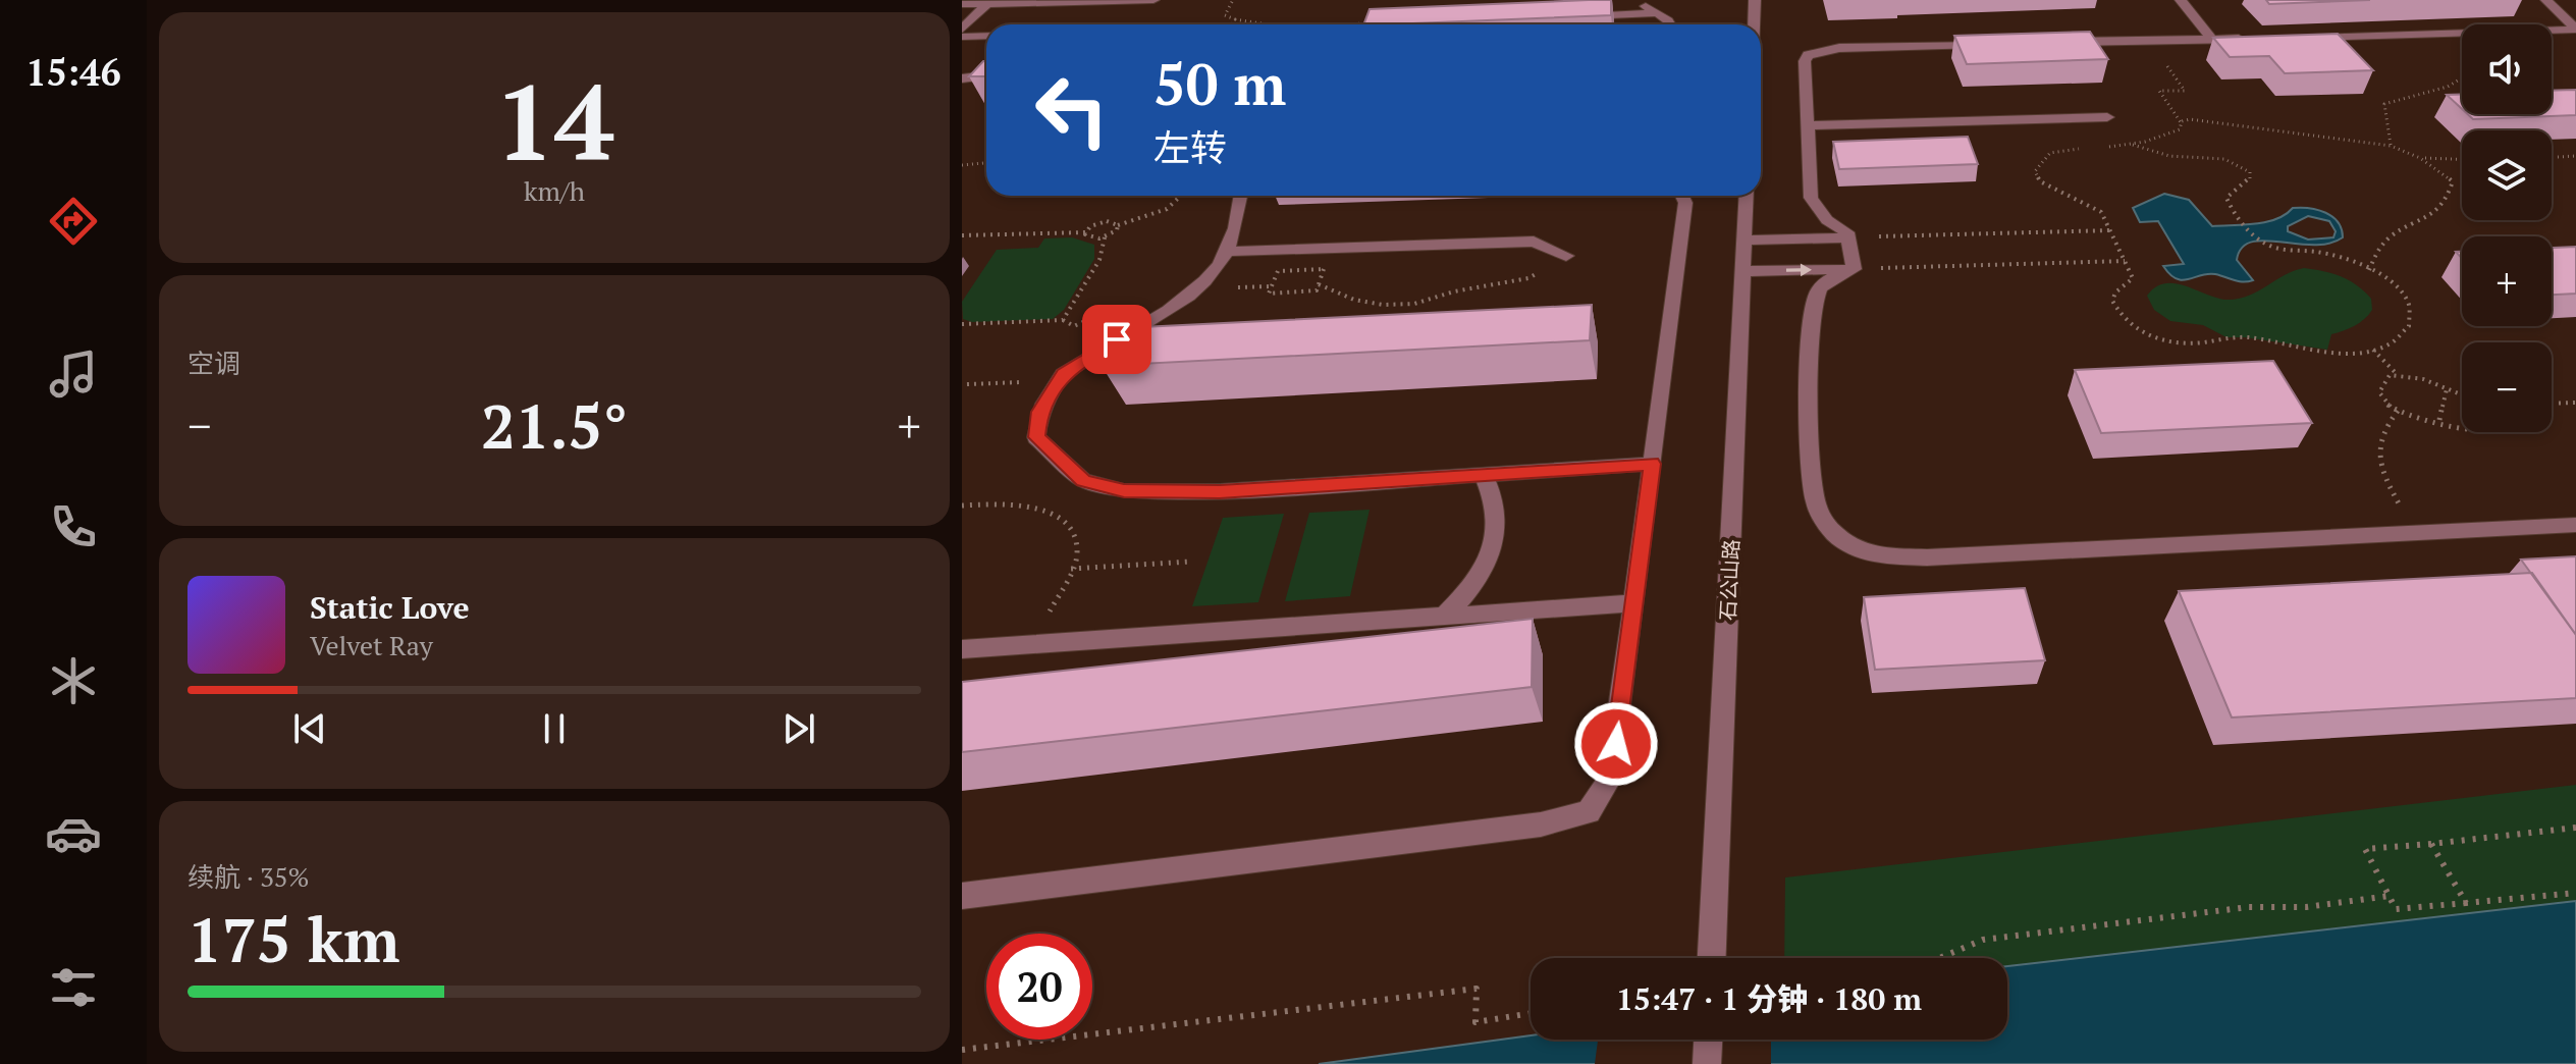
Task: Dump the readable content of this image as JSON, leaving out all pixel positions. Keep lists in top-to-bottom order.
{
  "streets": {
    "street": ["石公山路"]
  },
  "page": {
    "tabs": "15:46",
    "tile": [
      ["14", "km/h"],
      "空调",
      ["续航 · 35%", "175 km"]
    ],
    "map_buttons": ["+", "−"],
    "turn": ["50 m", "左转"],
    "heat": ["−", "21.5°", "+"],
    "song": ["Static Love", "Velvet Ray"],
    "limit": "20",
    "trip": "15:47 · 1 分钟 · 180 m"
  }
}
